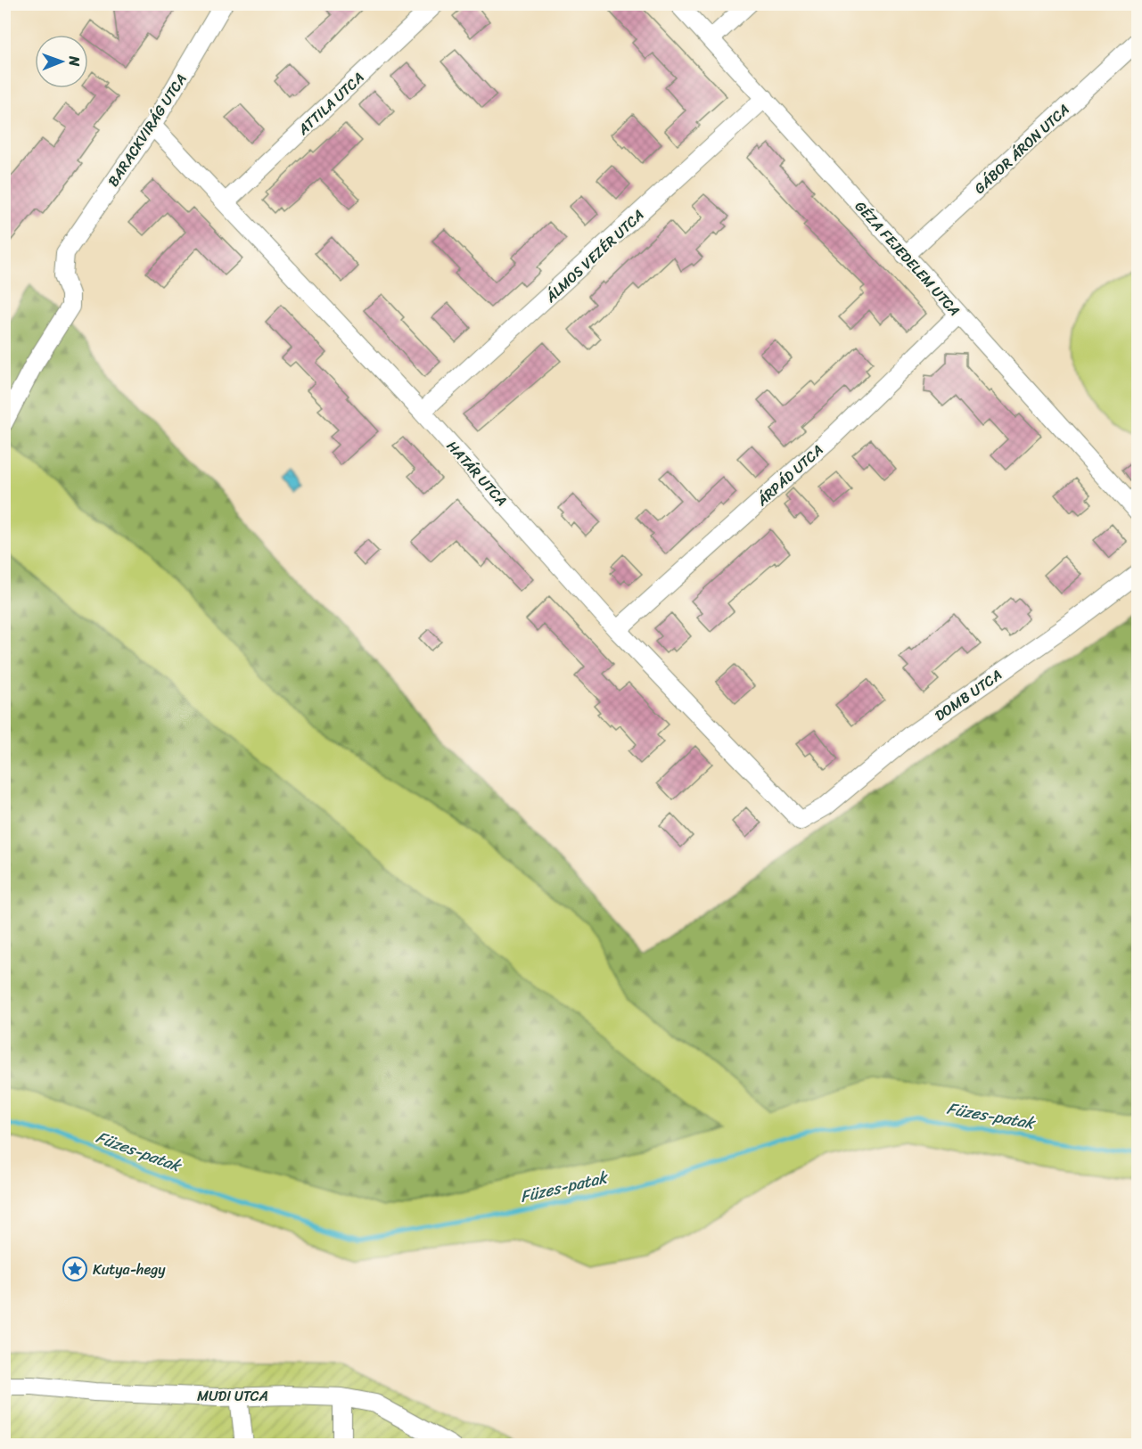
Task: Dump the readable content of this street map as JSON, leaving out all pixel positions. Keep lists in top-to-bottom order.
{
  "streets": {
    "street": [
      "ATTILA UTCA",
      "BARACKVIRÁG UTCA",
      "GÁBOR ÁRON UTCA",
      "ÁLMOS VEZÉR UTCA",
      "GÉZA FEJEDELEM UTCA",
      "HATÁR UTCA",
      "ÁRPÁD UTCA",
      "DOMB UTCA",
      "MUDI UTCA"
    ]
  },
  "crossings": [
    ["ATTILA UTCA", "HATÁR UTCA"],
    ["BARACKVIRÁG UTCA", "HATÁR UTCA"],
    ["GÁBOR ÁRON UTCA", "GÉZA FEJEDELEM UTCA"],
    ["ÁLMOS VEZÉR UTCA", "GÉZA FEJEDELEM UTCA"],
    ["ÁLMOS VEZÉR UTCA", "HATÁR UTCA"],
    ["GÉZA FEJEDELEM UTCA", "ÁRPÁD UTCA"],
    ["HATÁR UTCA", "ÁRPÁD UTCA"],
    ["HATÁR UTCA", "DOMB UTCA"]
  ],
  "water": ["Füzes-patak"],
  "places": {
    "place": ["Kutya-hegy"]
  },
  "north": "right"
}
